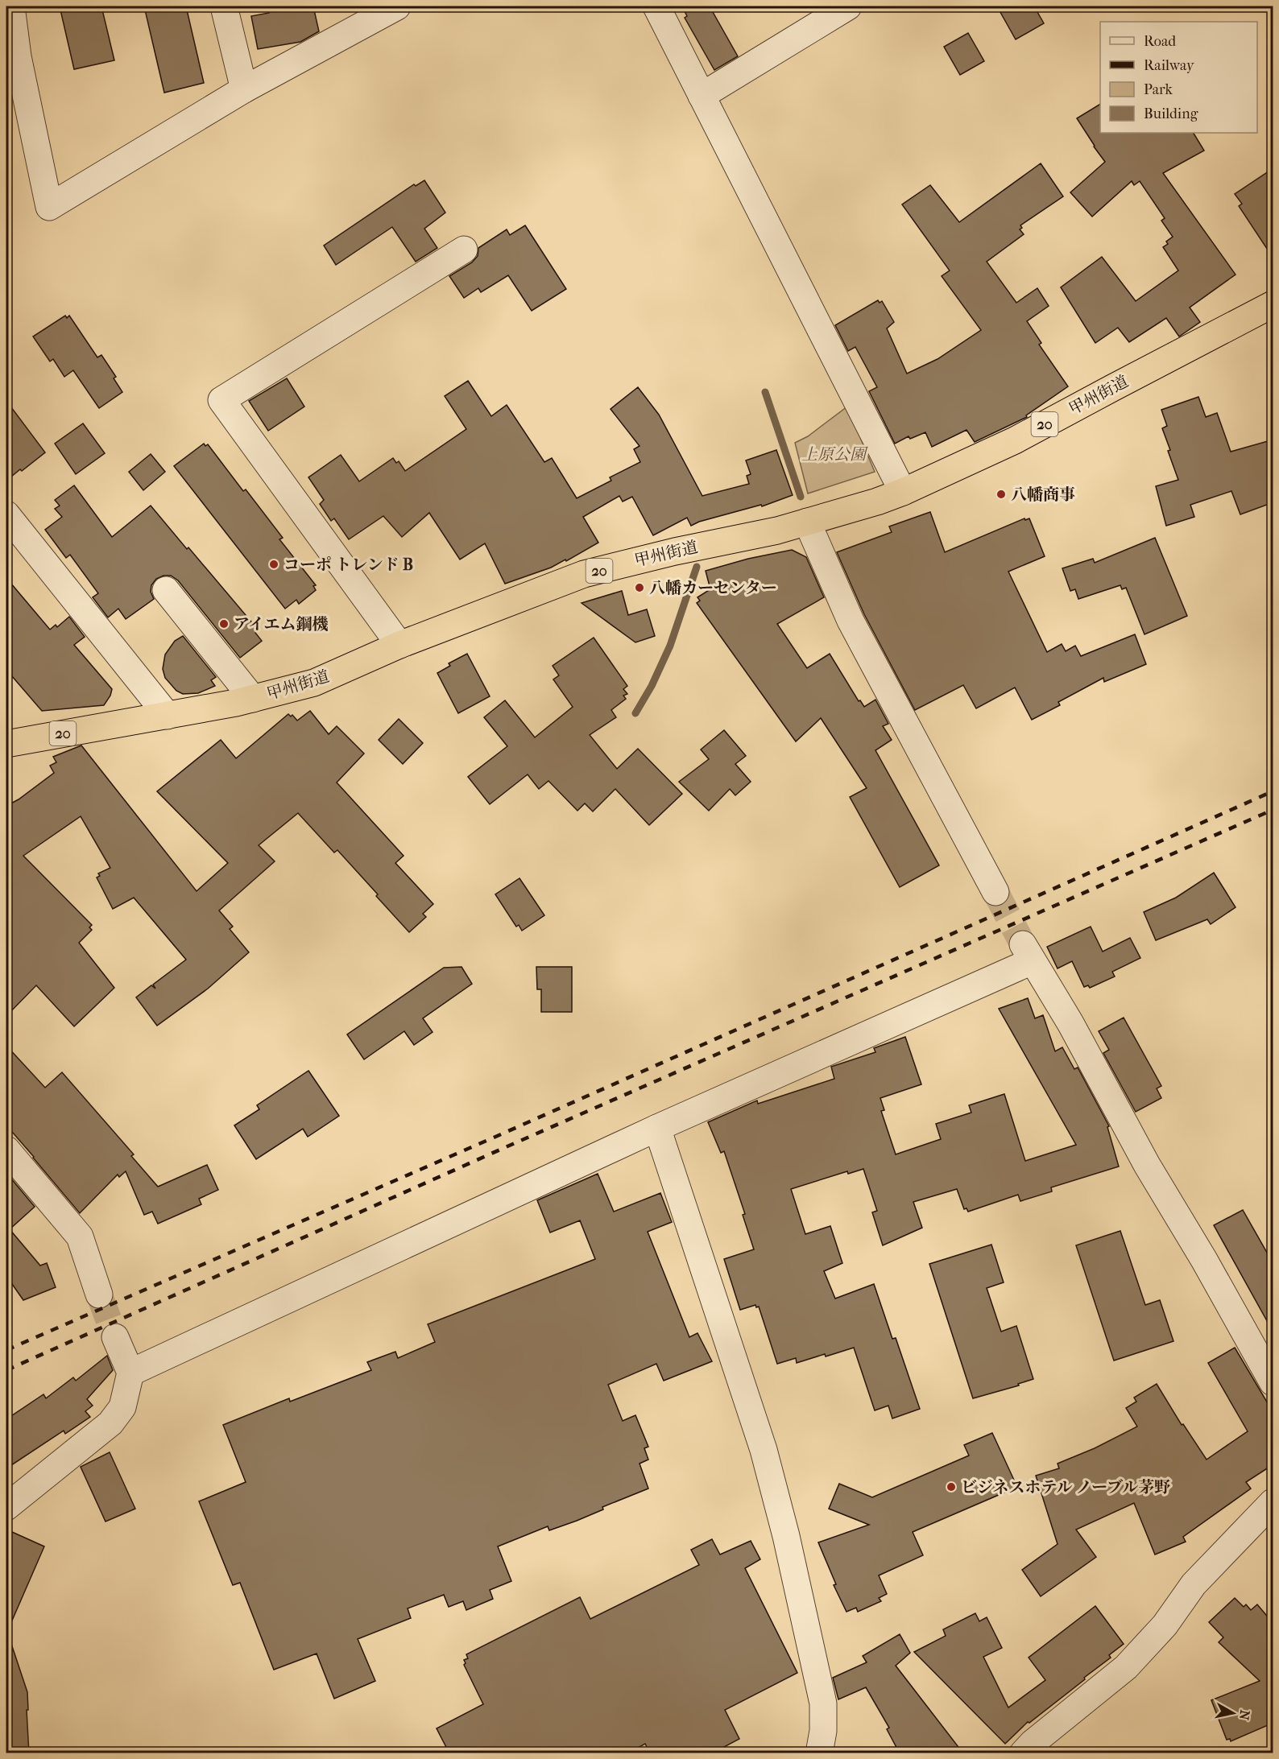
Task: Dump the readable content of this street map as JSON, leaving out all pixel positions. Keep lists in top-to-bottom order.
{
  "streets": {
    "highway": ["甲州街道", "20"]
  },
  "parks": ["上原公園"],
  "places": [
    "八幡商事",
    "コーポ トレンド B",
    "八幡カーセンター",
    "アイエム鋼機",
    "ビジネスホテル ノーブル茅野"
  ],
  "legend": [
    "Road",
    "Railway",
    "Park",
    "Building"
  ],
  "north": "right"
}
